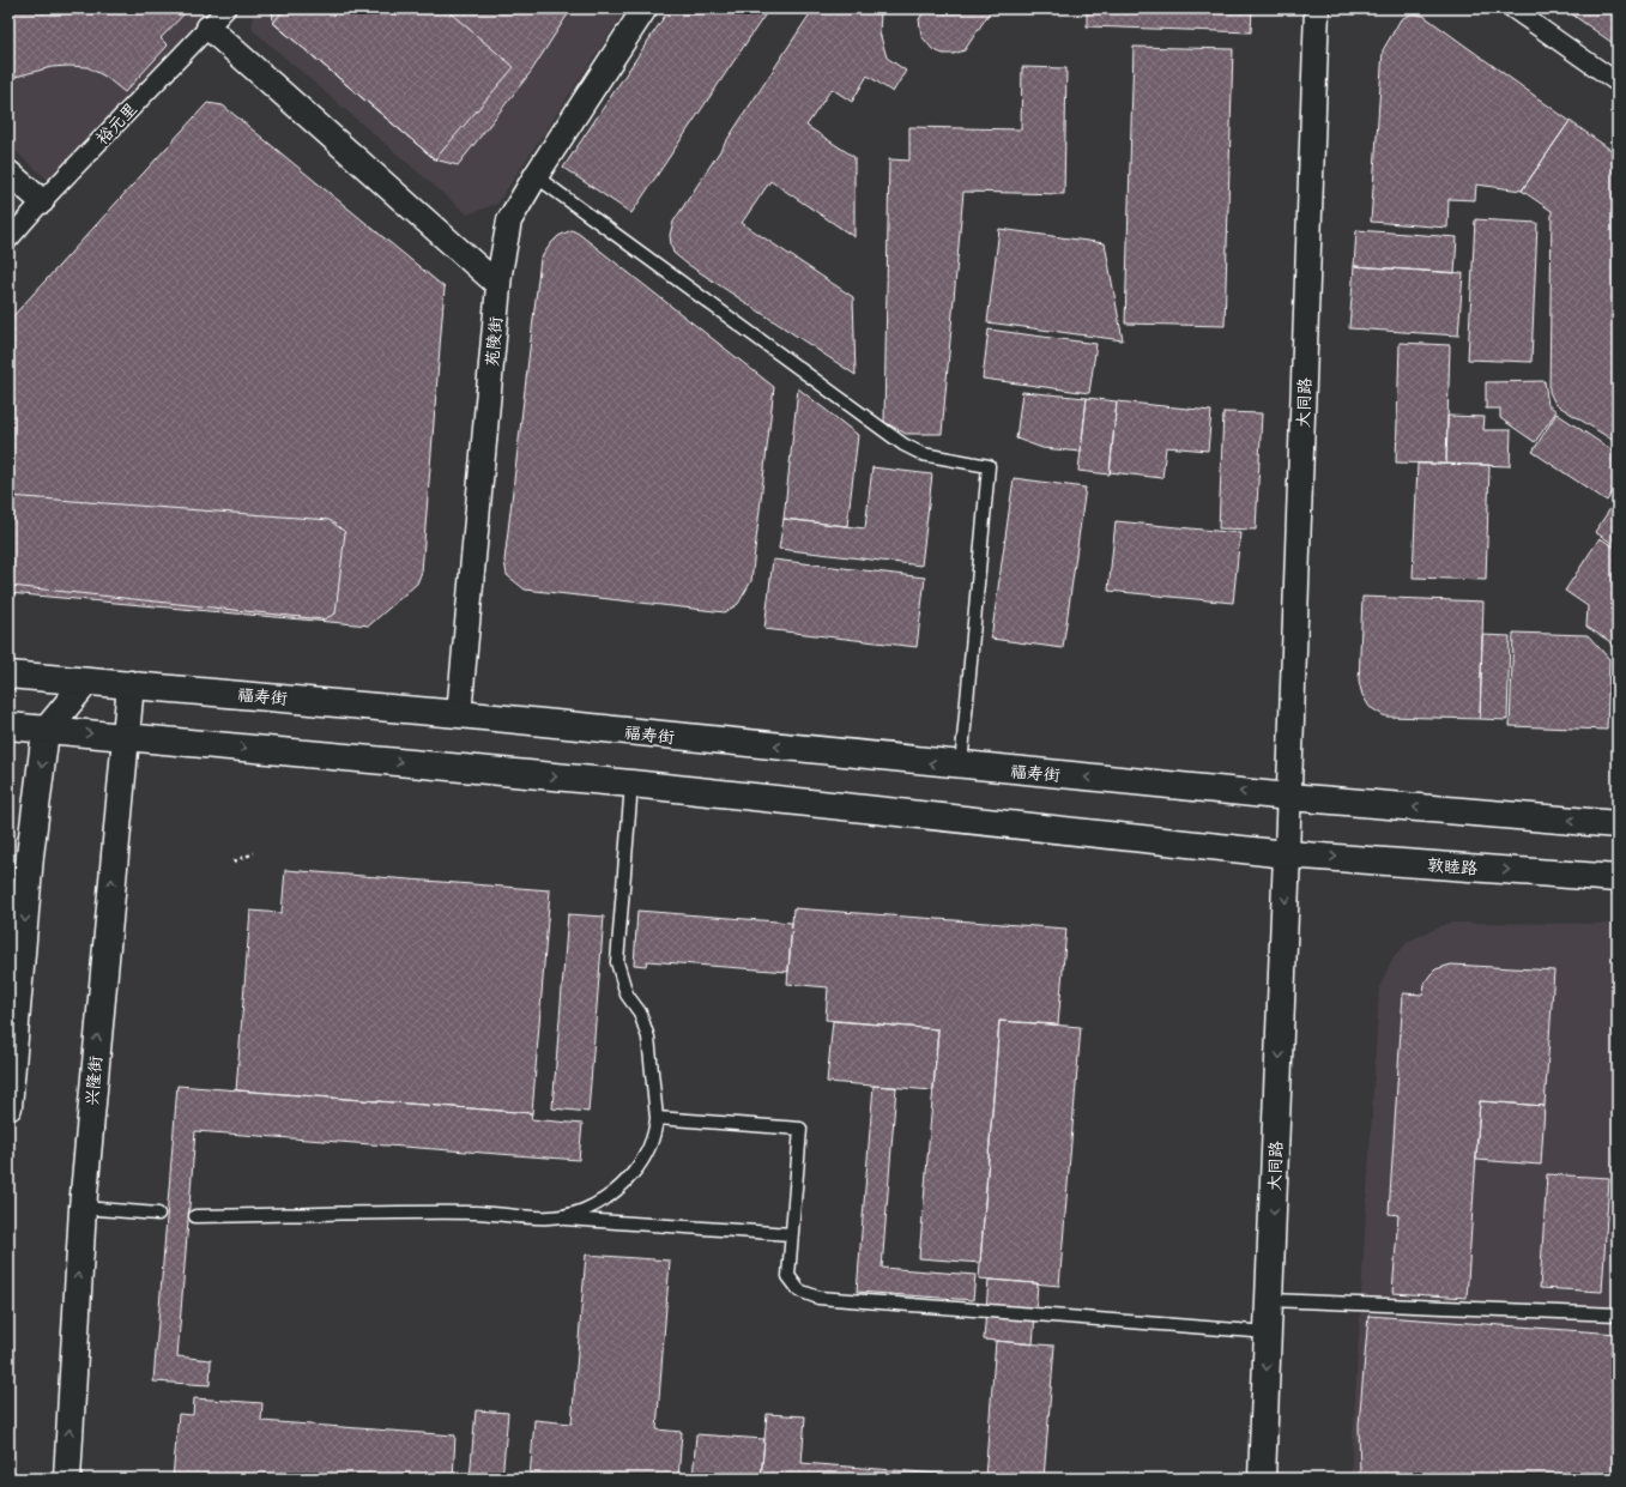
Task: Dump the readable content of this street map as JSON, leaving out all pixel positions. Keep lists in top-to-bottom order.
{
  "streets": {
    "main road": [
      "大同路",
      "福寿街",
      "敦睦路",
      "兴隆街"
    ],
    "street": ["裕元里", "苑陵街"]
  },
  "crossings": [
    ["苑陵街", "福寿街"],
    ["大同路", "福寿街"],
    ["大同路", "敦睦路"],
    ["福寿街", "兴隆街"]
  ],
  "one_way": ["大同路"]
}
